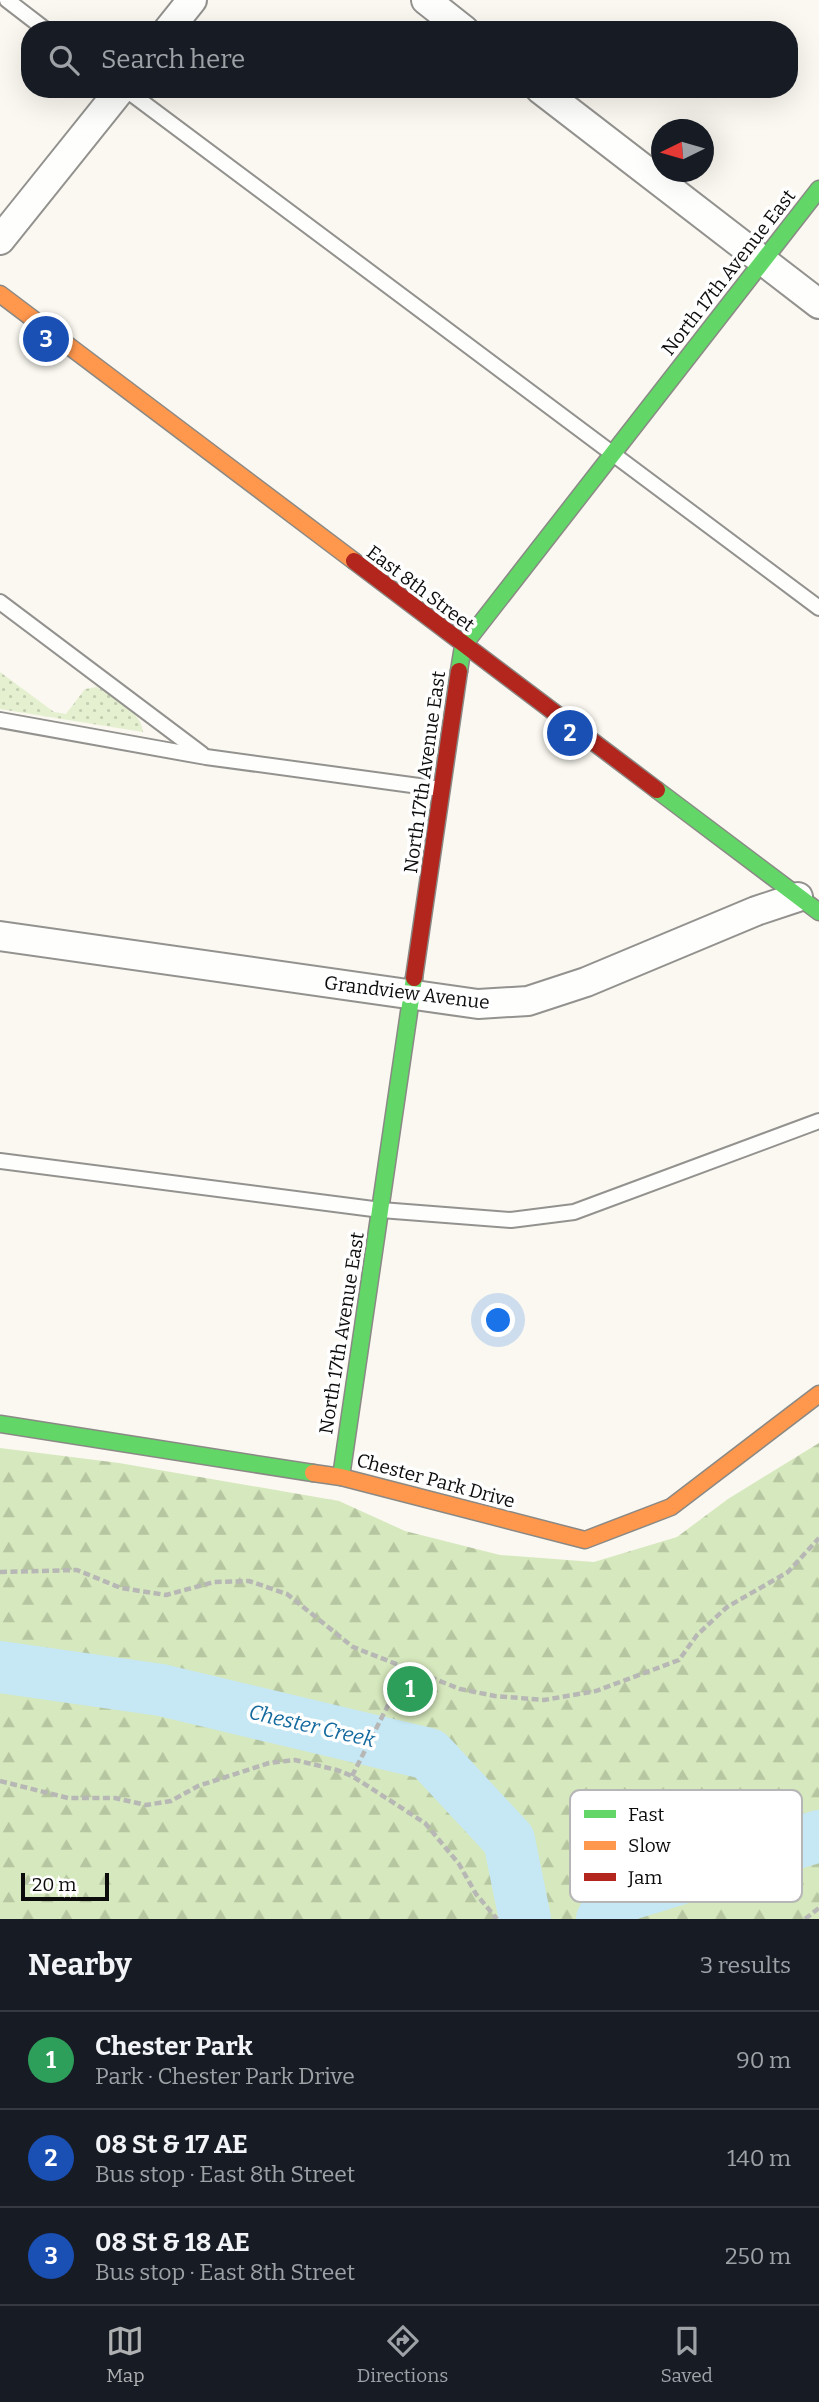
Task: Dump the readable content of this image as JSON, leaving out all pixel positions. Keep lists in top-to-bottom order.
{
  "streets": {
    "street": [
      "North 17th Avenue East",
      "East 8th Street",
      "Grandview Avenue",
      "Chester Park Drive"
    ]
  },
  "crossings": [
    ["North 17th Avenue East", "East 8th Street"],
    ["North 17th Avenue East", "Grandview Avenue"],
    ["North 17th Avenue East", "Chester Park Drive"],
    ["East 8th Street", "Grandview Avenue"]
  ],
  "water": ["Chester Creek"],
  "legend": ["Fast", "Slow", "Jam"],
  "scale_bar": "20 m",
  "north": "left",
  "page": {
    "search": "Search here",
    "pins": ["3", "2", "1"],
    "scale": "20 m",
    "heading": ["Nearby", "3 results"],
    "list": [
      {
        "mark": "1",
        "name": "Chester Park",
        "note": "Park · Chester Park Drive",
        "value": "90 m"
      },
      {
        "mark": "2",
        "name": "08 St & 17 AE",
        "note": "Bus stop · East 8th Street",
        "value": "140 m"
      },
      {
        "mark": "3",
        "name": "08 St & 18 AE",
        "note": "Bus stop · East 8th Street",
        "value": "250 m"
      }
    ],
    "nav": ["Map", "Directions", "Saved"]
  }
}
